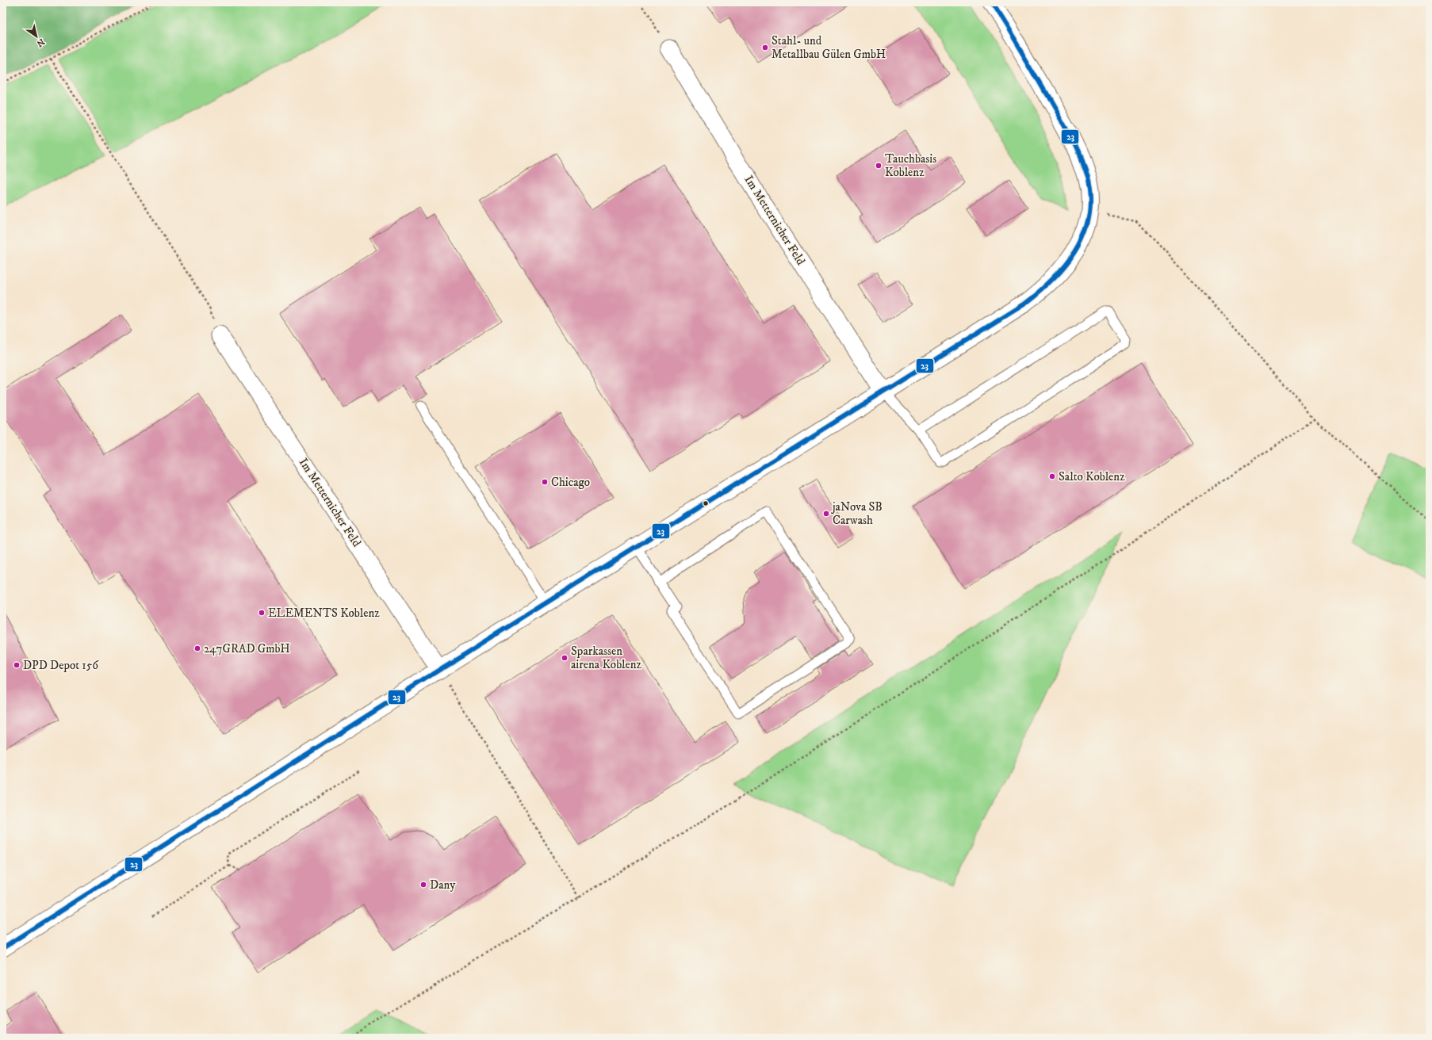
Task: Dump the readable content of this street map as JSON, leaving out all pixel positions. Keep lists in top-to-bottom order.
{
  "streets": {
    "street": ["Im Metternicher Feld"]
  },
  "places": [
    "Stahl- und Metallbau Gülen GmbH",
    "Tauchbasis Koblenz",
    "Salto Koblenz",
    "Chicago",
    "jaNova SB Carwash",
    "ELEMENTS Koblenz",
    "247GRAD GmbH",
    "Sparkassen airena Koblenz",
    "DPD Depot 156",
    "Dany"
  ],
  "lines": ["transit line 23"],
  "north": "bottom right"
}
